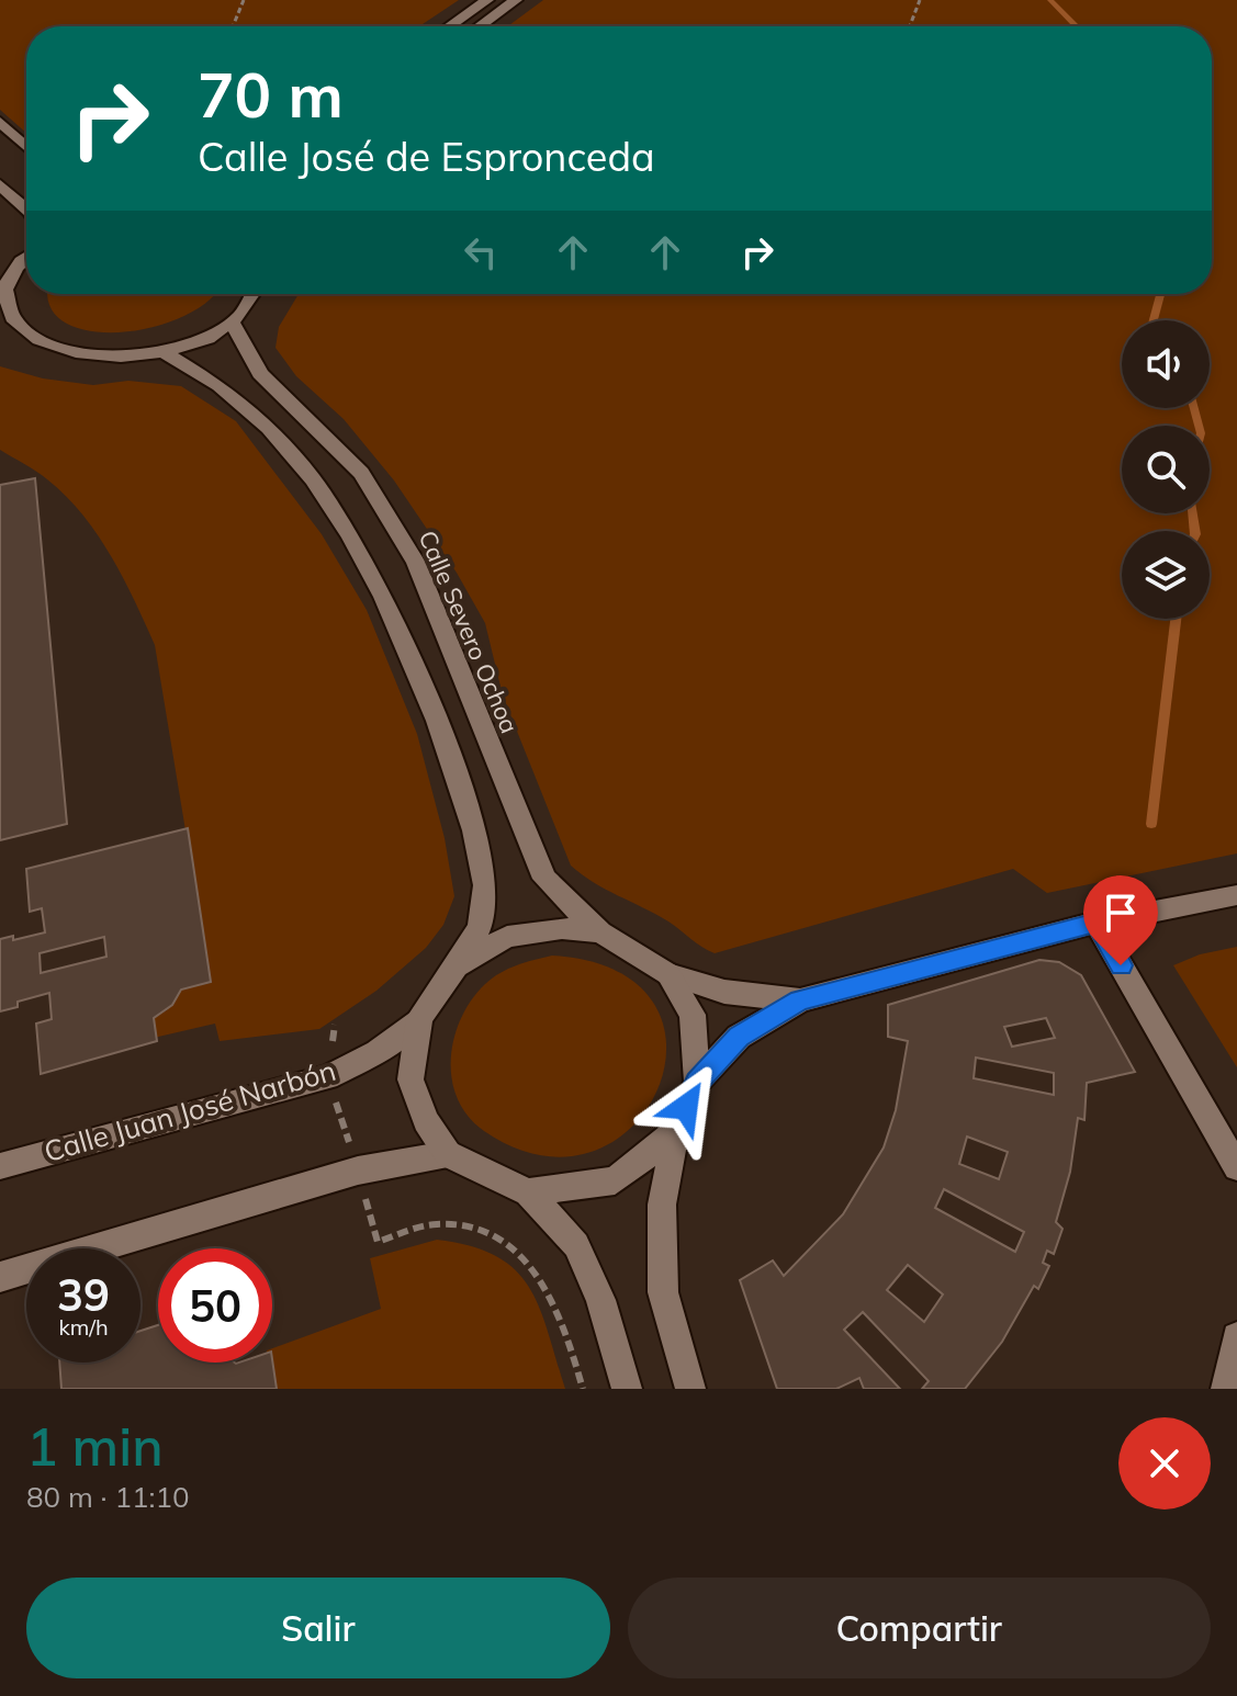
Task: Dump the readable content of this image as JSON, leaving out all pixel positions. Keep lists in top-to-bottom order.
{
  "streets": {
    "main road": ["Calle Severo Ochoa", "Calle Juan José Narbón"]
  },
  "crossings": [
    ["Calle Severo Ochoa", "Calle Juan José Narbón"]
  ],
  "page": {
    "turn": ["70 m", "Calle José de Espronceda"],
    "speed": "39 km/h",
    "limit": "50",
    "heading": ["1 min", "80 m · 11:10"],
    "buttons": ["Salir", "Compartir"]
  }
}
